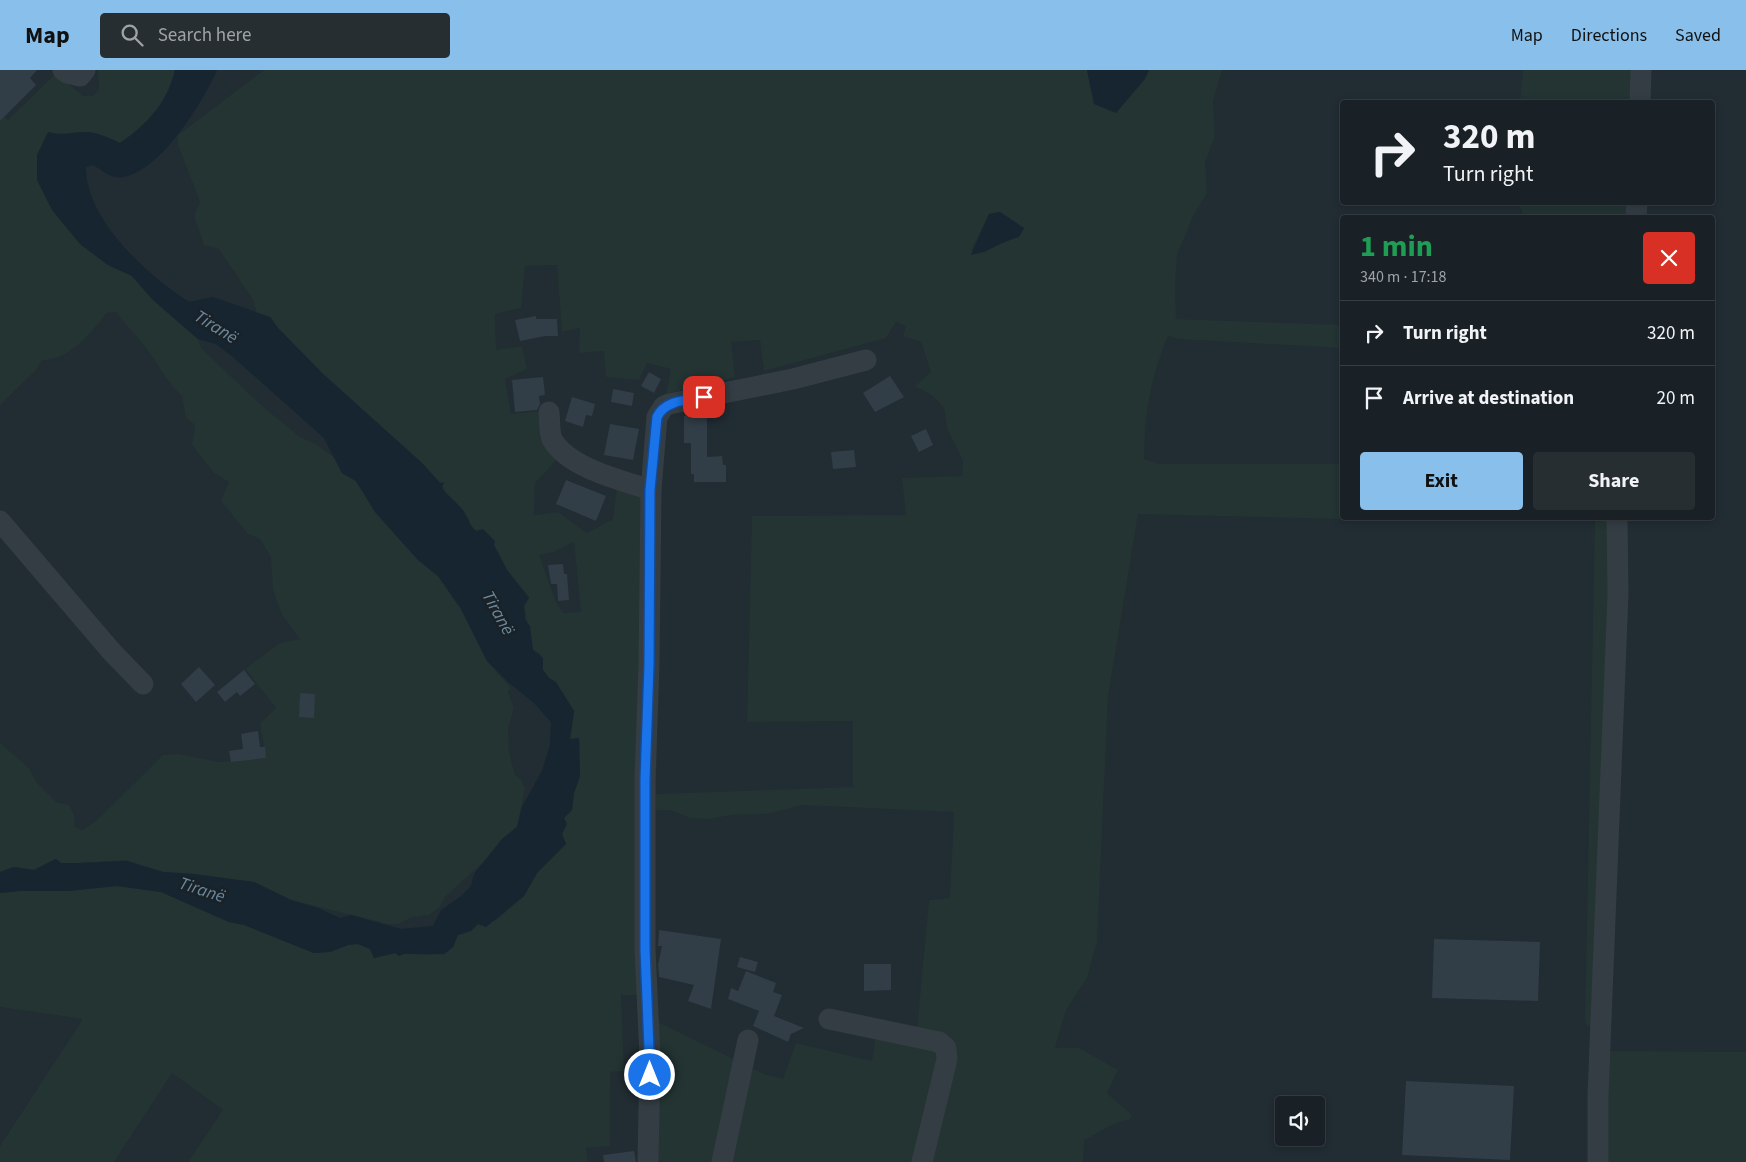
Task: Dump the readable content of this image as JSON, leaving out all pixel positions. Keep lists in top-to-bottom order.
{
  "water": ["Tiranë"],
  "page": {
    "header": "Map",
    "search": "Search here",
    "nav": ["Map", "Directions", "Saved"],
    "turn": ["320 m", "Turn right"],
    "heading": ["1 min", "340 m · 17:18"],
    "list": [
      {
        "name": "Turn right",
        "value": "320 m"
      },
      {
        "name": "Arrive at destination",
        "value": "20 m"
      }
    ],
    "buttons": ["Exit", "Share"]
  }
}
